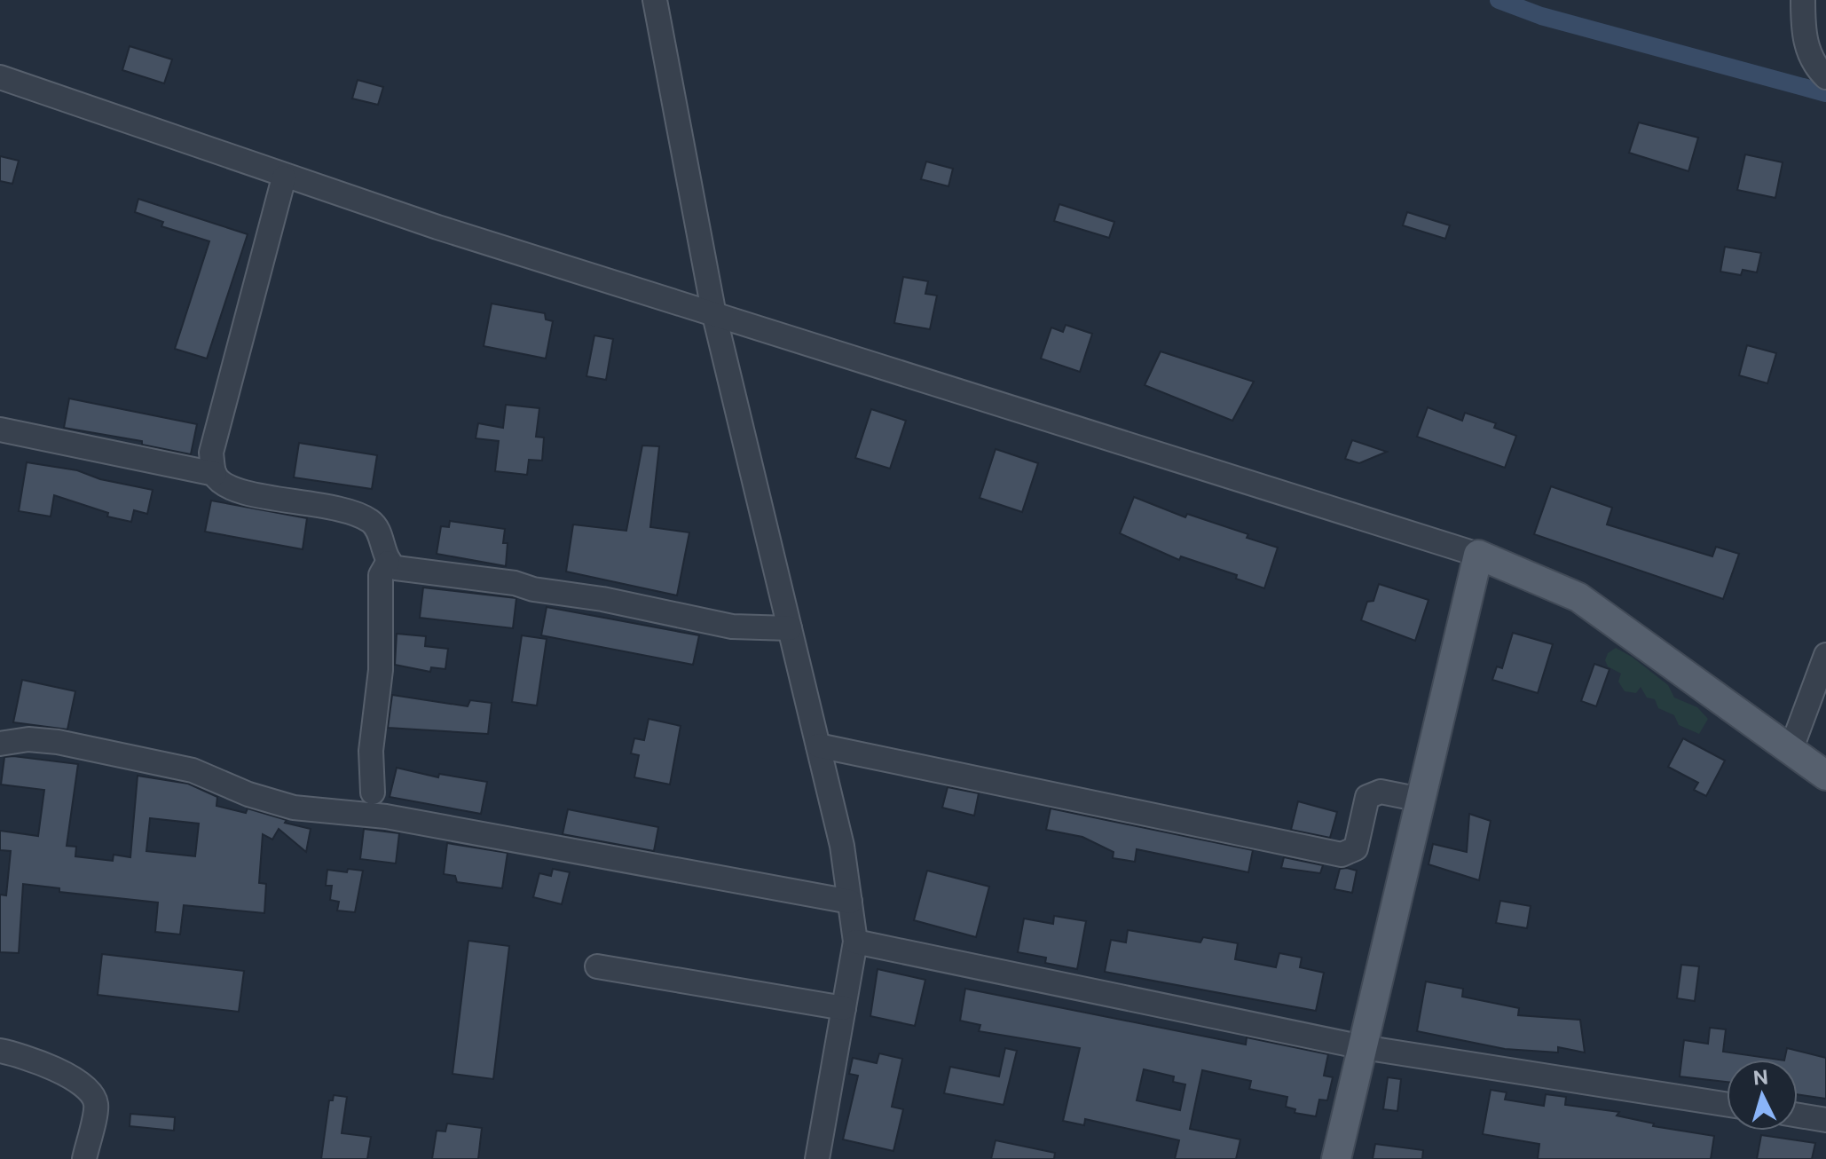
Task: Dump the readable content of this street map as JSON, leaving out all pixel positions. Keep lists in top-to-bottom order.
{
  "north": "top"
}
